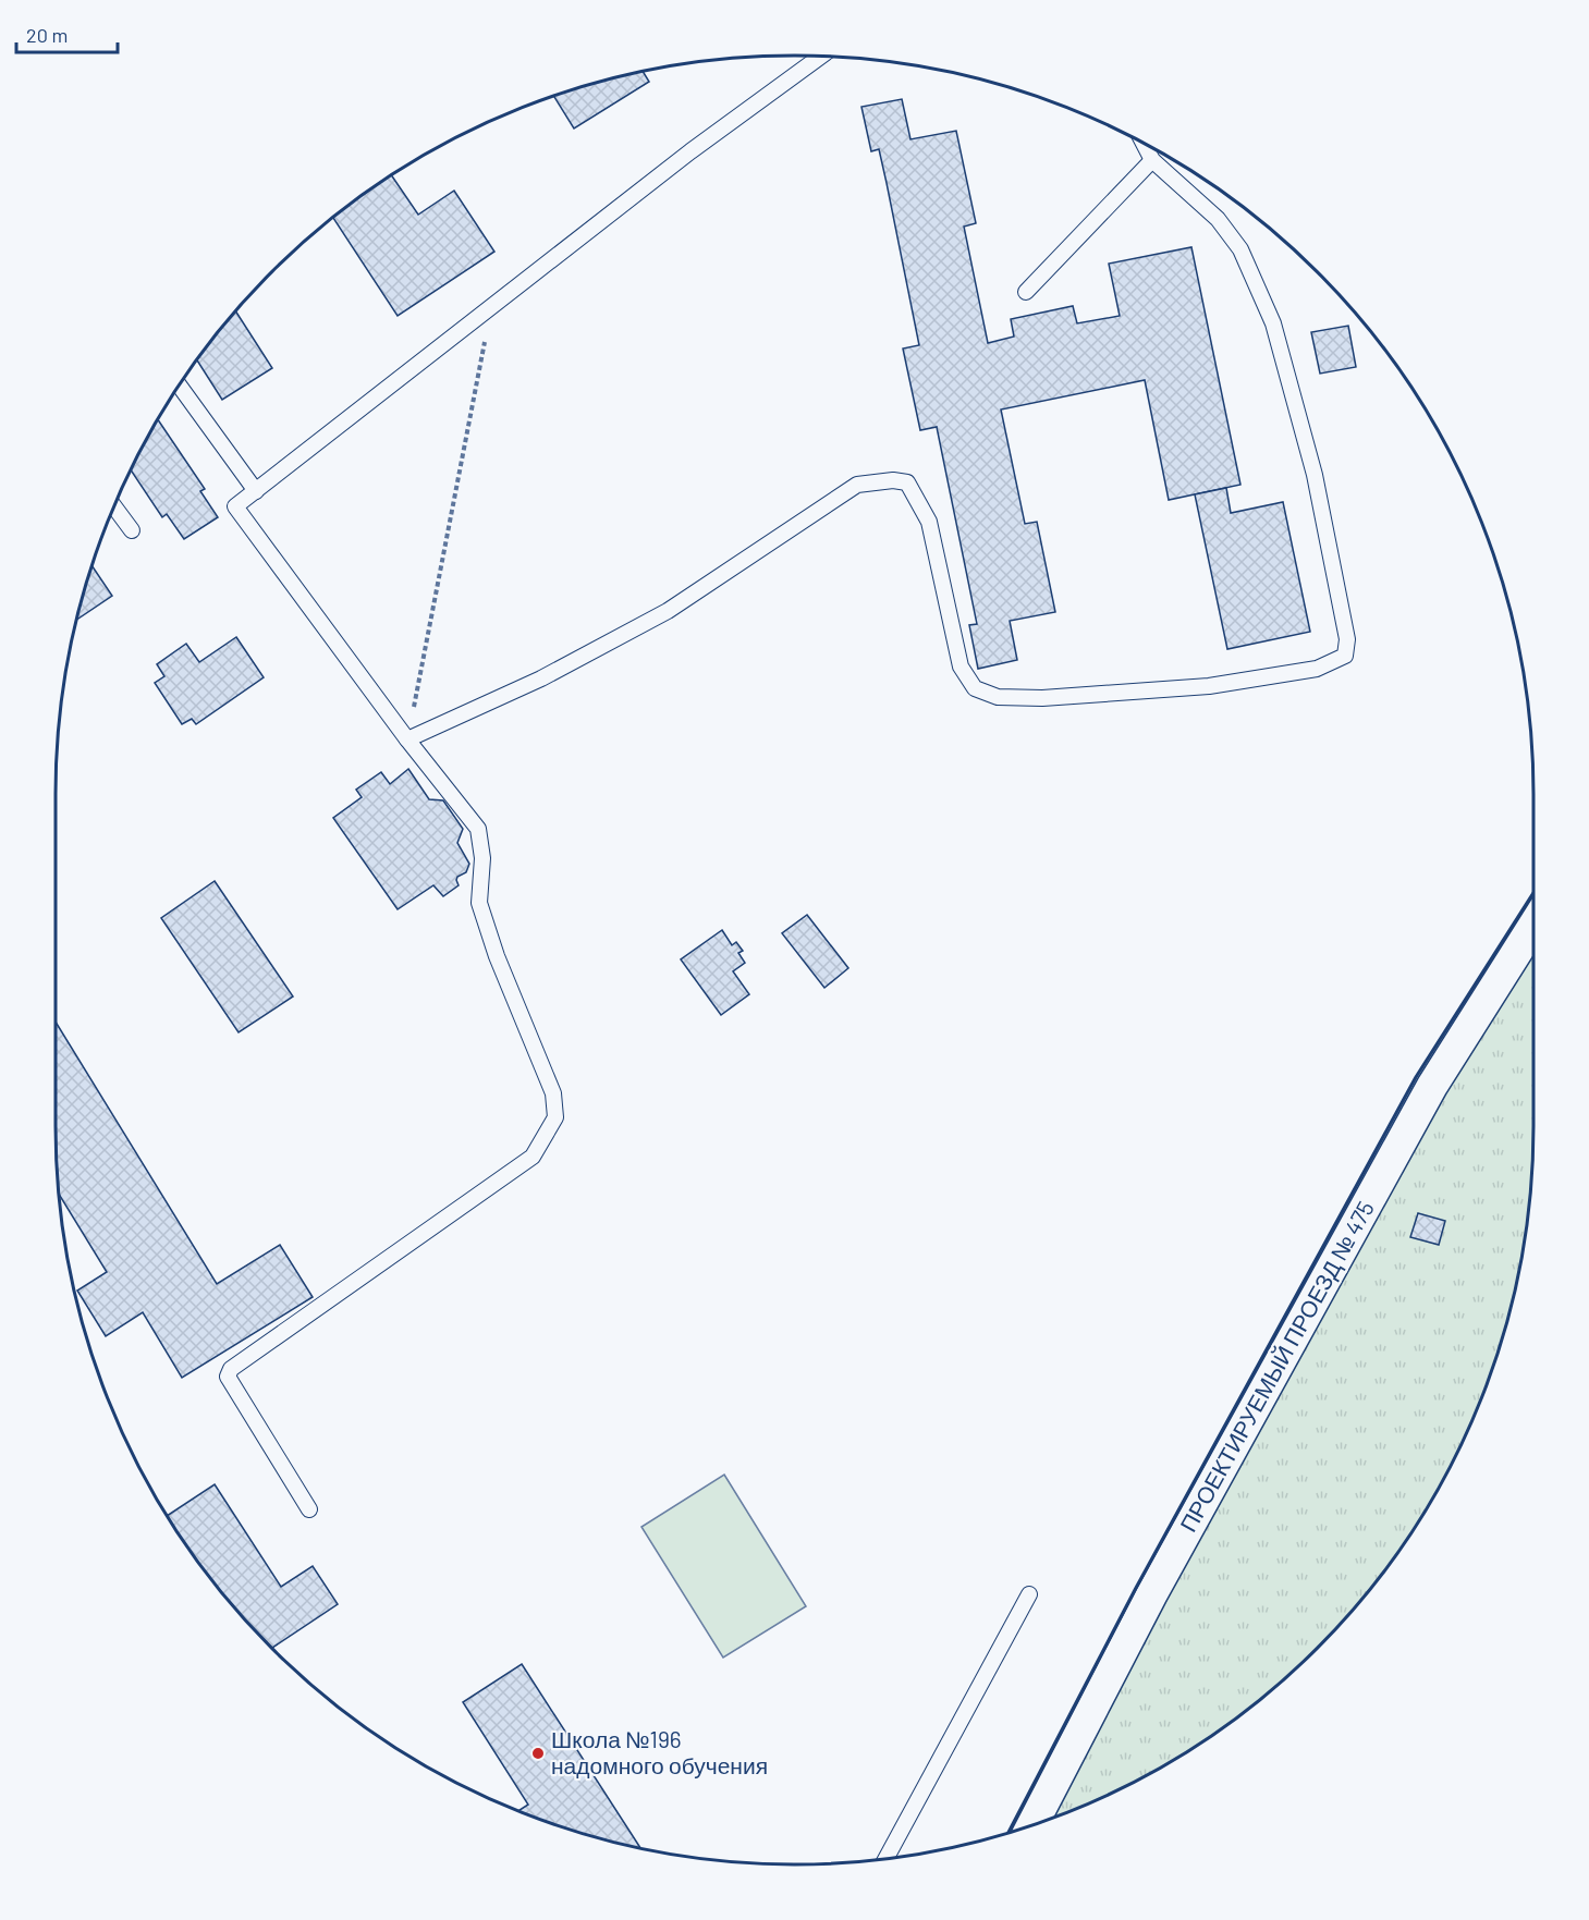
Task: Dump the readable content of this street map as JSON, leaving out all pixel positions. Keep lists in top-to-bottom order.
{
  "streets": {
    "street": ["ПРОЕКТИРУЕМЫЙ ПРОЕЗД № 475"]
  },
  "places": ["Школа №196 надомного обучения"],
  "scale_bar": "20 m"
}
